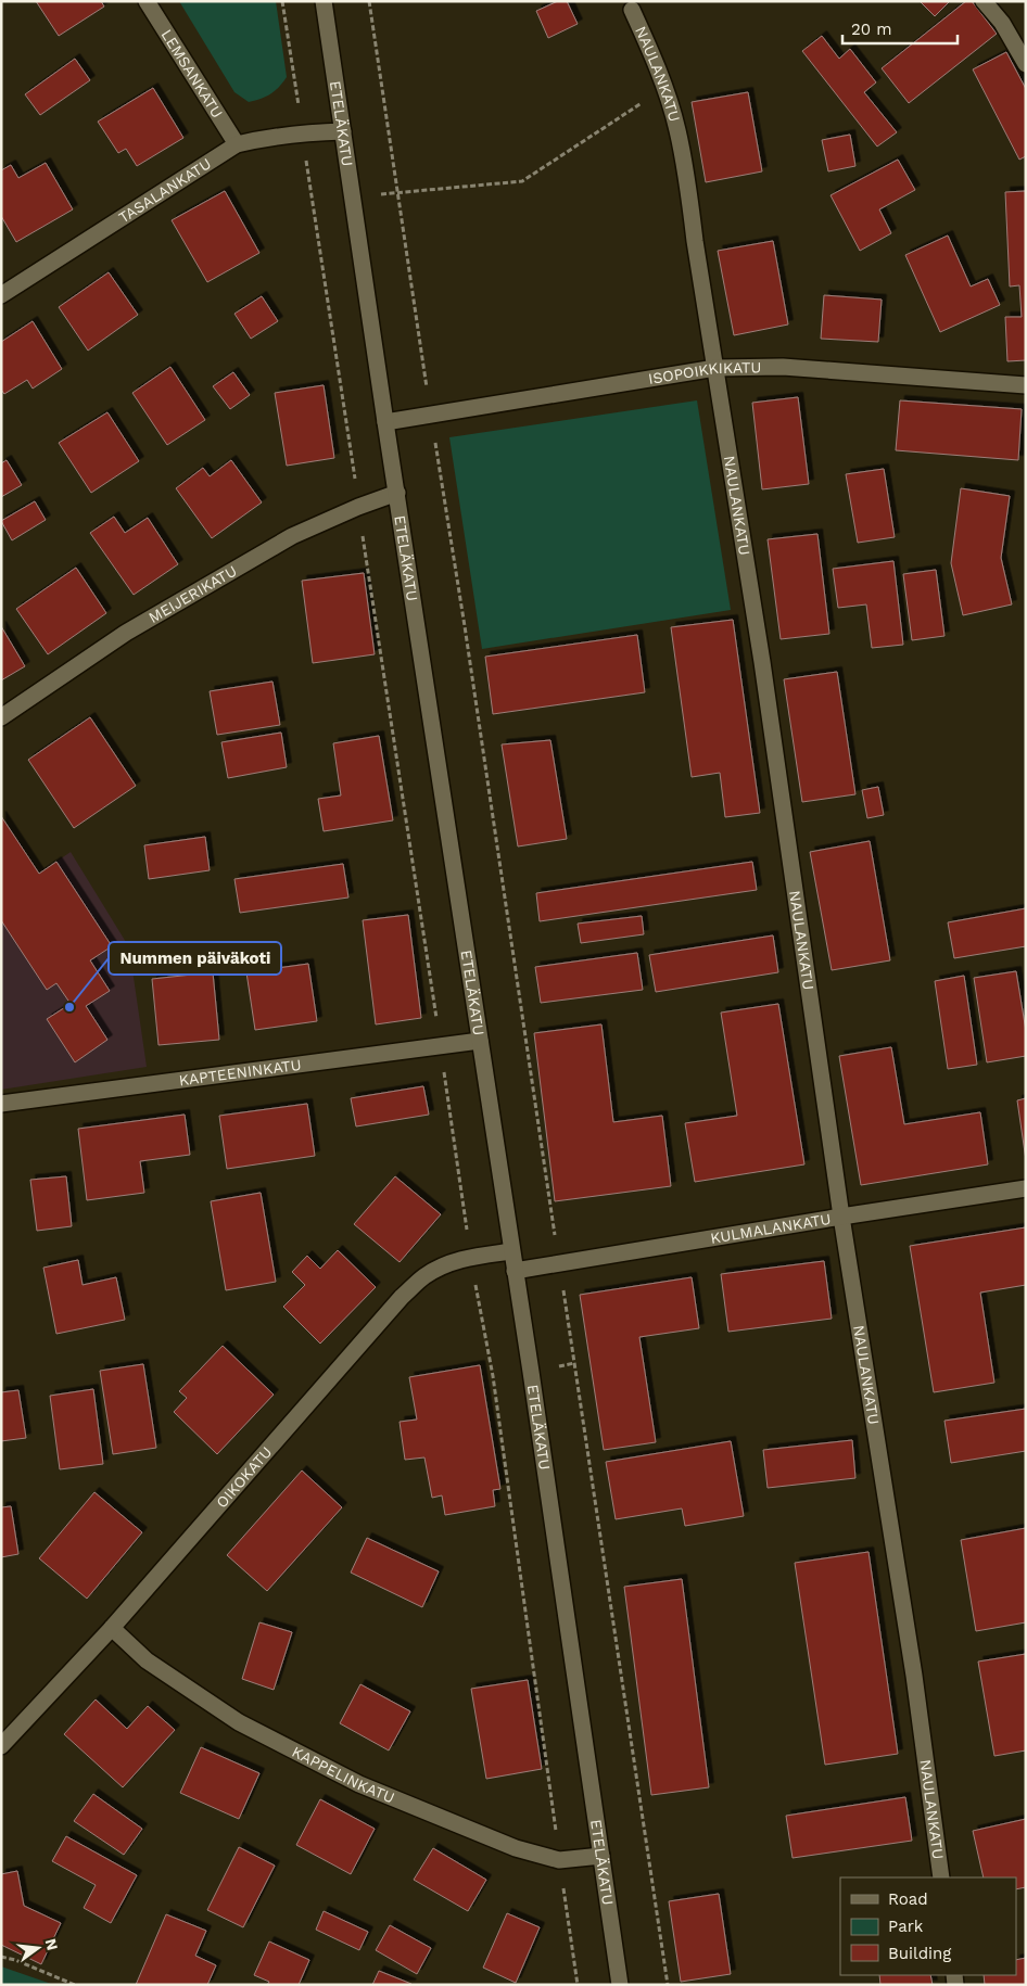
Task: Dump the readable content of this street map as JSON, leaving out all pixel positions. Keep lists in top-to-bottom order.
{
  "streets": {
    "street": [
      "LEMSANKATU",
      "NAULANKATU",
      "ETELÄKATU",
      "TASALANKATU",
      "ISOPOIKKIKATU",
      "MEIJERIKATU",
      "KAPTEENINKATU",
      "KULMALANKATU",
      "OIKOKATU",
      "KAPPELINKATU"
    ]
  },
  "crossings": [
    ["LEMSANKATU", "TASALANKATU"],
    ["NAULANKATU", "ISOPOIKKIKATU"],
    ["NAULANKATU", "KULMALANKATU"],
    ["ETELÄKATU", "TASALANKATU"],
    ["ETELÄKATU", "ISOPOIKKIKATU"],
    ["ETELÄKATU", "MEIJERIKATU"],
    ["ETELÄKATU", "KAPTEENINKATU"],
    ["ETELÄKATU", "KULMALANKATU"],
    ["ETELÄKATU", "OIKOKATU"],
    ["ETELÄKATU", "KAPPELINKATU"],
    ["OIKOKATU", "KAPPELINKATU"]
  ],
  "places": ["Nummen päiväkoti"],
  "legend": ["Road", "Park", "Building"],
  "scale_bar": "20 m",
  "north": "right"
}
